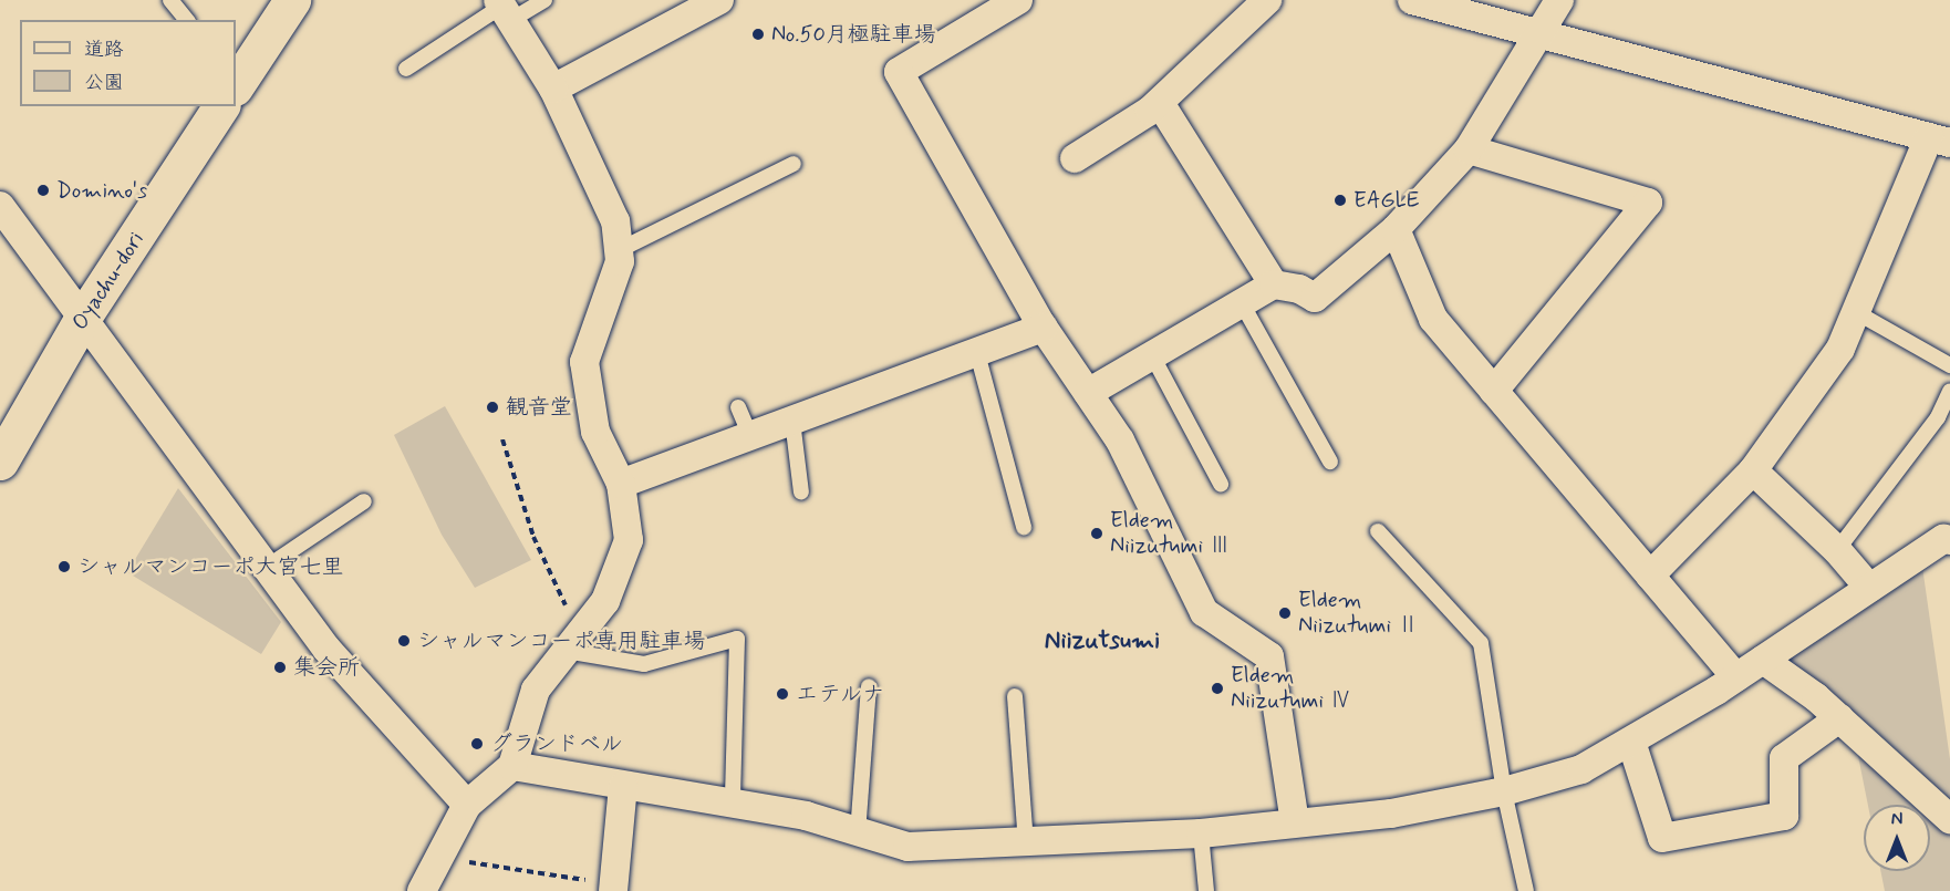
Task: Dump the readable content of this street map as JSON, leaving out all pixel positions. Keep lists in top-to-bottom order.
{
  "streets": {
    "street": ["Oyachu-dori"]
  },
  "districts": ["Niizutsumi"],
  "places": [
    "No.50月極駐車場",
    "Domino's",
    "EAGLE",
    "観音堂",
    "Eldem Niizutumi Ⅲ",
    "シャルマンコーポ大宮七里",
    "Eldem Niizutumi Ⅱ",
    "シャルマンコーポ専用駐車場",
    "集会所",
    "Eldem Niizutumi Ⅳ",
    "エテルナ",
    "グランドベル"
  ],
  "legend": ["道路", "公園"],
  "north": "top"
}
